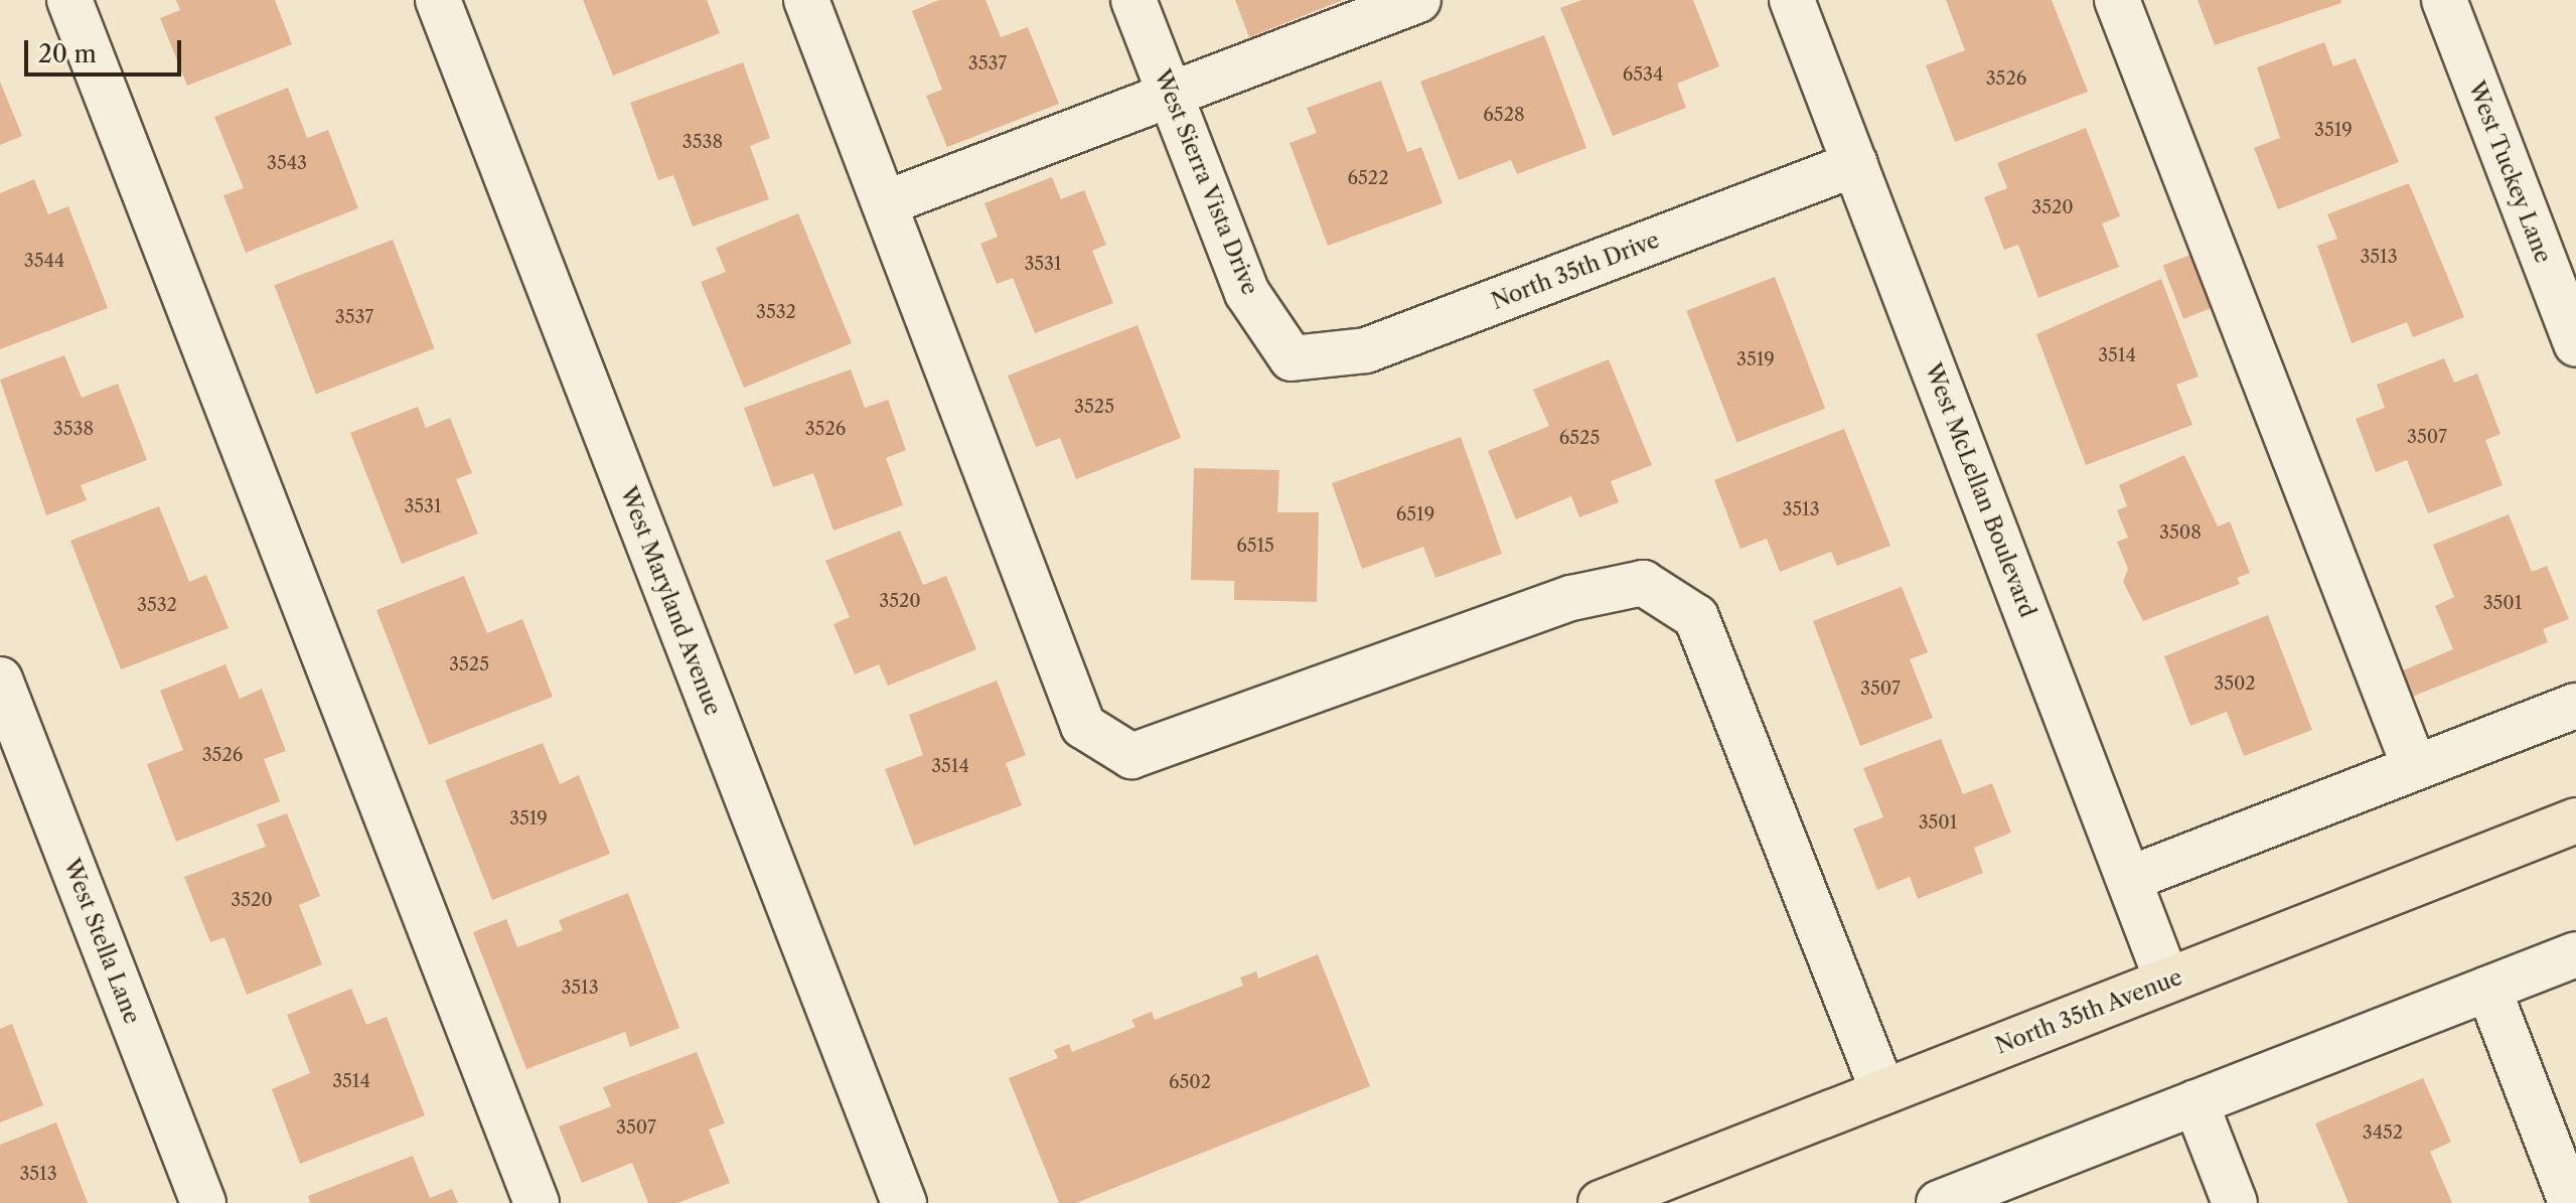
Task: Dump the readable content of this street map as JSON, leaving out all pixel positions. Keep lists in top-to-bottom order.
{
  "streets": {
    "main road": ["North 35th Avenue"],
    "street": [
      "West Tuckey Lane",
      "West Sierra Vista Drive",
      "North 35th Drive",
      "West McLellan Boulevard",
      "West Maryland Avenue",
      "West Stella Lane"
    ]
  },
  "crossings": [
    ["West Sierra Vista Drive", "North 35th Drive"],
    ["North 35th Drive", "West McLellan Boulevard"],
    ["West McLellan Boulevard", "North 35th Avenue"]
  ],
  "house_numbers": [
    "3537",
    "6534",
    "3526",
    "6528",
    "3519",
    "3538",
    "3543",
    "6522",
    "3520",
    "3513",
    "3544",
    "3531",
    "3532",
    "3537",
    "3514",
    "3519",
    "3525",
    "3538",
    "3526",
    "3507",
    "6525",
    "3531",
    "3513",
    "6519",
    "3508",
    "6515",
    "3520",
    "3501",
    "3532",
    "3525",
    "3502",
    "3507",
    "3526",
    "3514",
    "3519",
    "3501",
    "3520",
    "3513",
    "3514",
    "6502",
    "3507",
    "3452",
    "3513"
  ],
  "scale_bar": "20 m"
}
